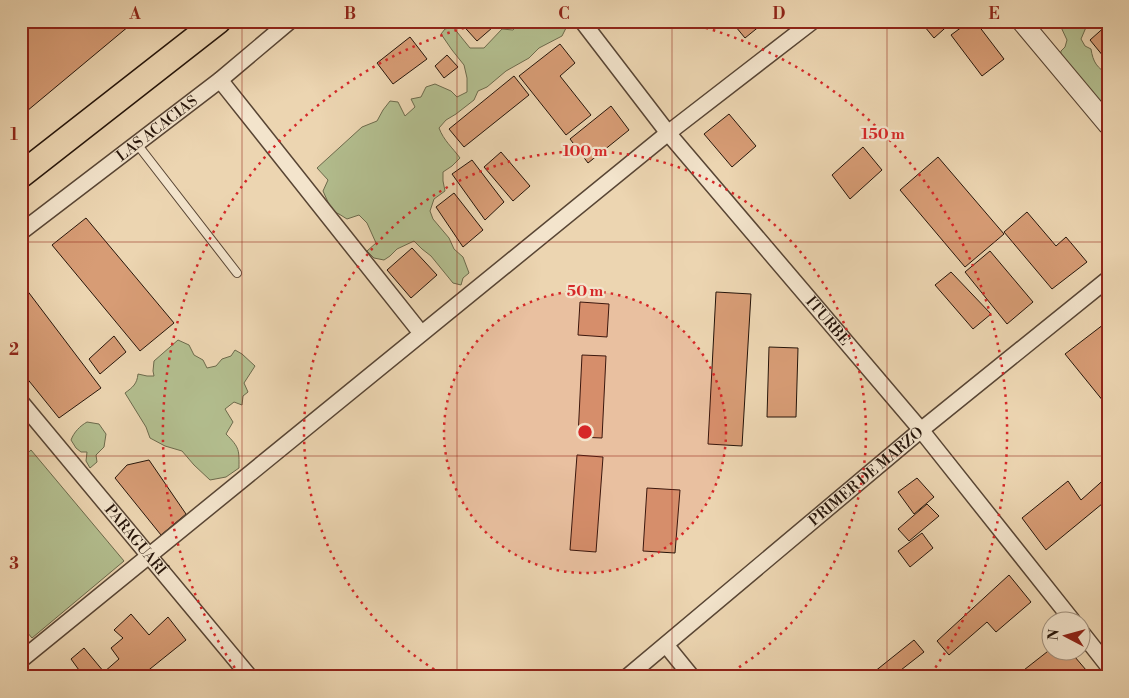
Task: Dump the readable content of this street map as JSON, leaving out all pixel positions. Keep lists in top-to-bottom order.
{
  "streets": {
    "street": [
      "LAS ACACIAS",
      "ITURBE",
      "PRIMER DE MARZO",
      "PARAGUARÍ"
    ]
  },
  "crossings": [
    ["ITURBE", "PRIMER DE MARZO"]
  ],
  "north": "left",
  "grid": {
    "columns": [
      "A",
      "B",
      "C",
      "D",
      "E"
    ],
    "rows": ["1", "2", "3"]
  },
  "rings": ["150 m", "100 m", "50 m"]
}
